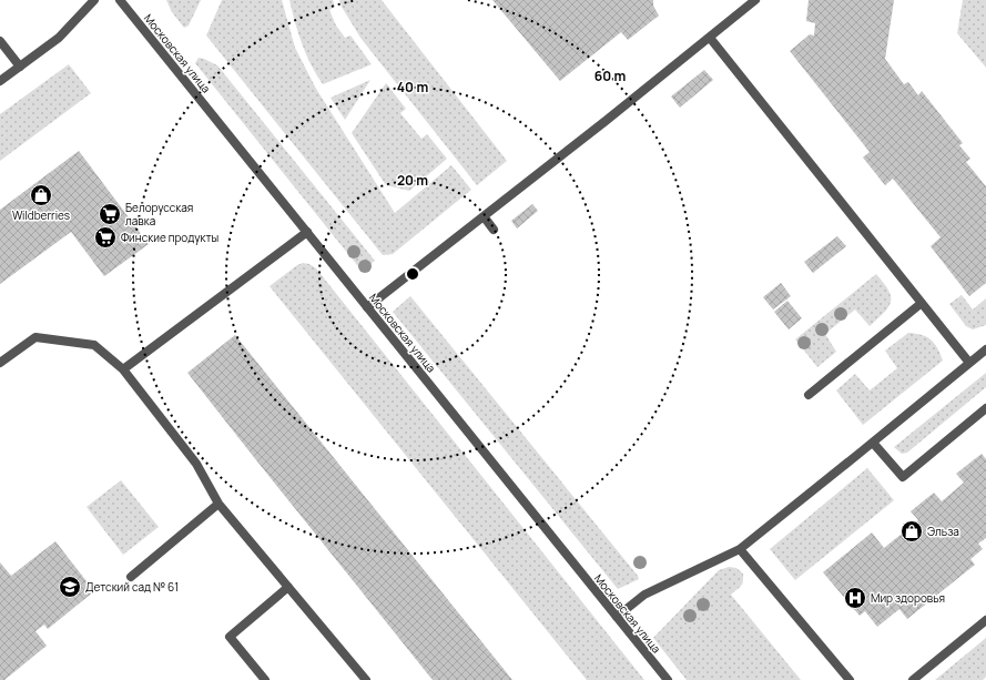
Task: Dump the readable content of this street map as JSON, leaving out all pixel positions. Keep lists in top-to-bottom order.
{
  "streets": {
    "street": ["Московская улица"]
  },
  "places": {
    "shop": ["Wildberries", "Эльза"],
    "supermarket": ["Белорусская лавка", "Финские продукты"],
    "school or university": ["Детский сад № 61"],
    "hospital": ["Мир здоровья"]
  },
  "rings": ["60 m", "40 m", "20 m"]
}
